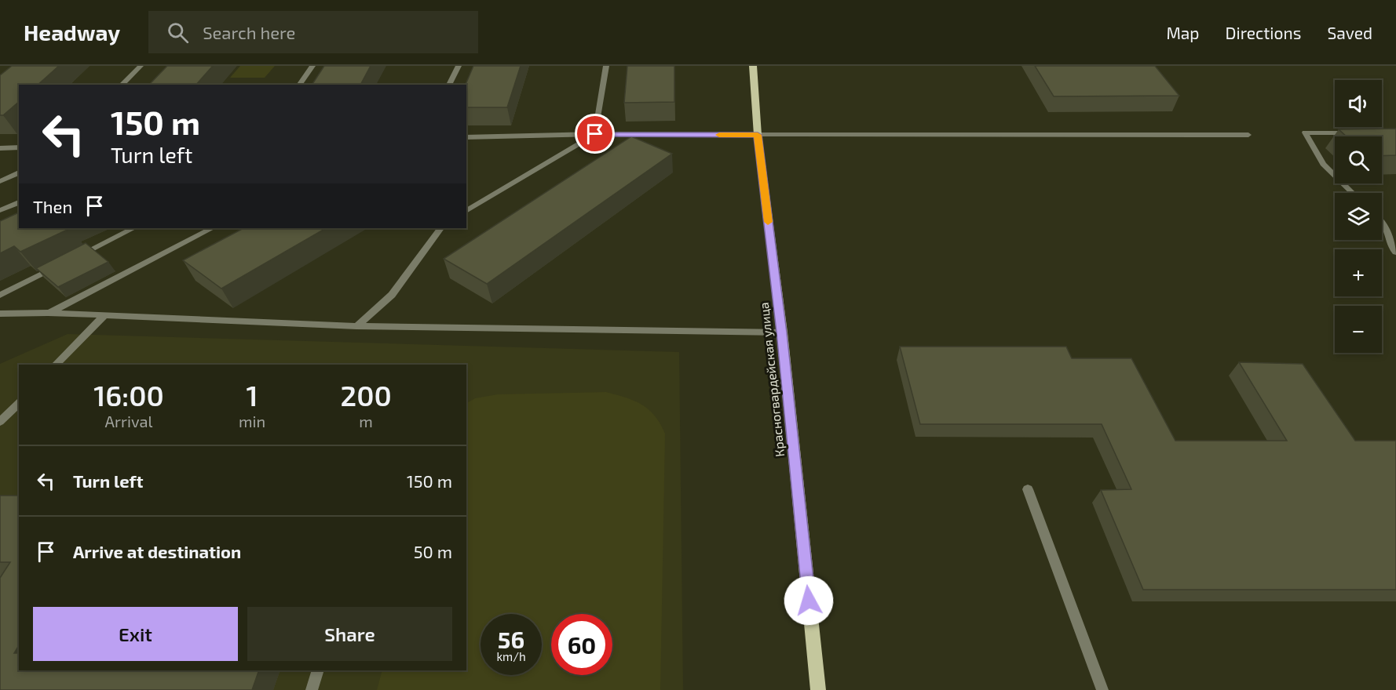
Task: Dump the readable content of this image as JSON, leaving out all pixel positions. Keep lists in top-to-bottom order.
{
  "streets": {
    "main road": ["Красногвардейская улица"]
  },
  "page": {
    "header": "Headway",
    "search": "Search here",
    "nav": ["Map", "Directions", "Saved"],
    "map_buttons": ["+", "−"],
    "turn": ["150 m", "Turn left"],
    "then": "Then",
    "eta": [
      "16:00",
      "Arrival",
      "1",
      "min",
      "200",
      "m"
    ],
    "list": [
      {
        "name": "Turn left",
        "value": "150 m"
      },
      {
        "name": "Arrive at destination",
        "value": "50 m"
      }
    ],
    "buttons": ["Exit", "Share"],
    "speed": "56 km/h",
    "limit": "60"
  }
}
